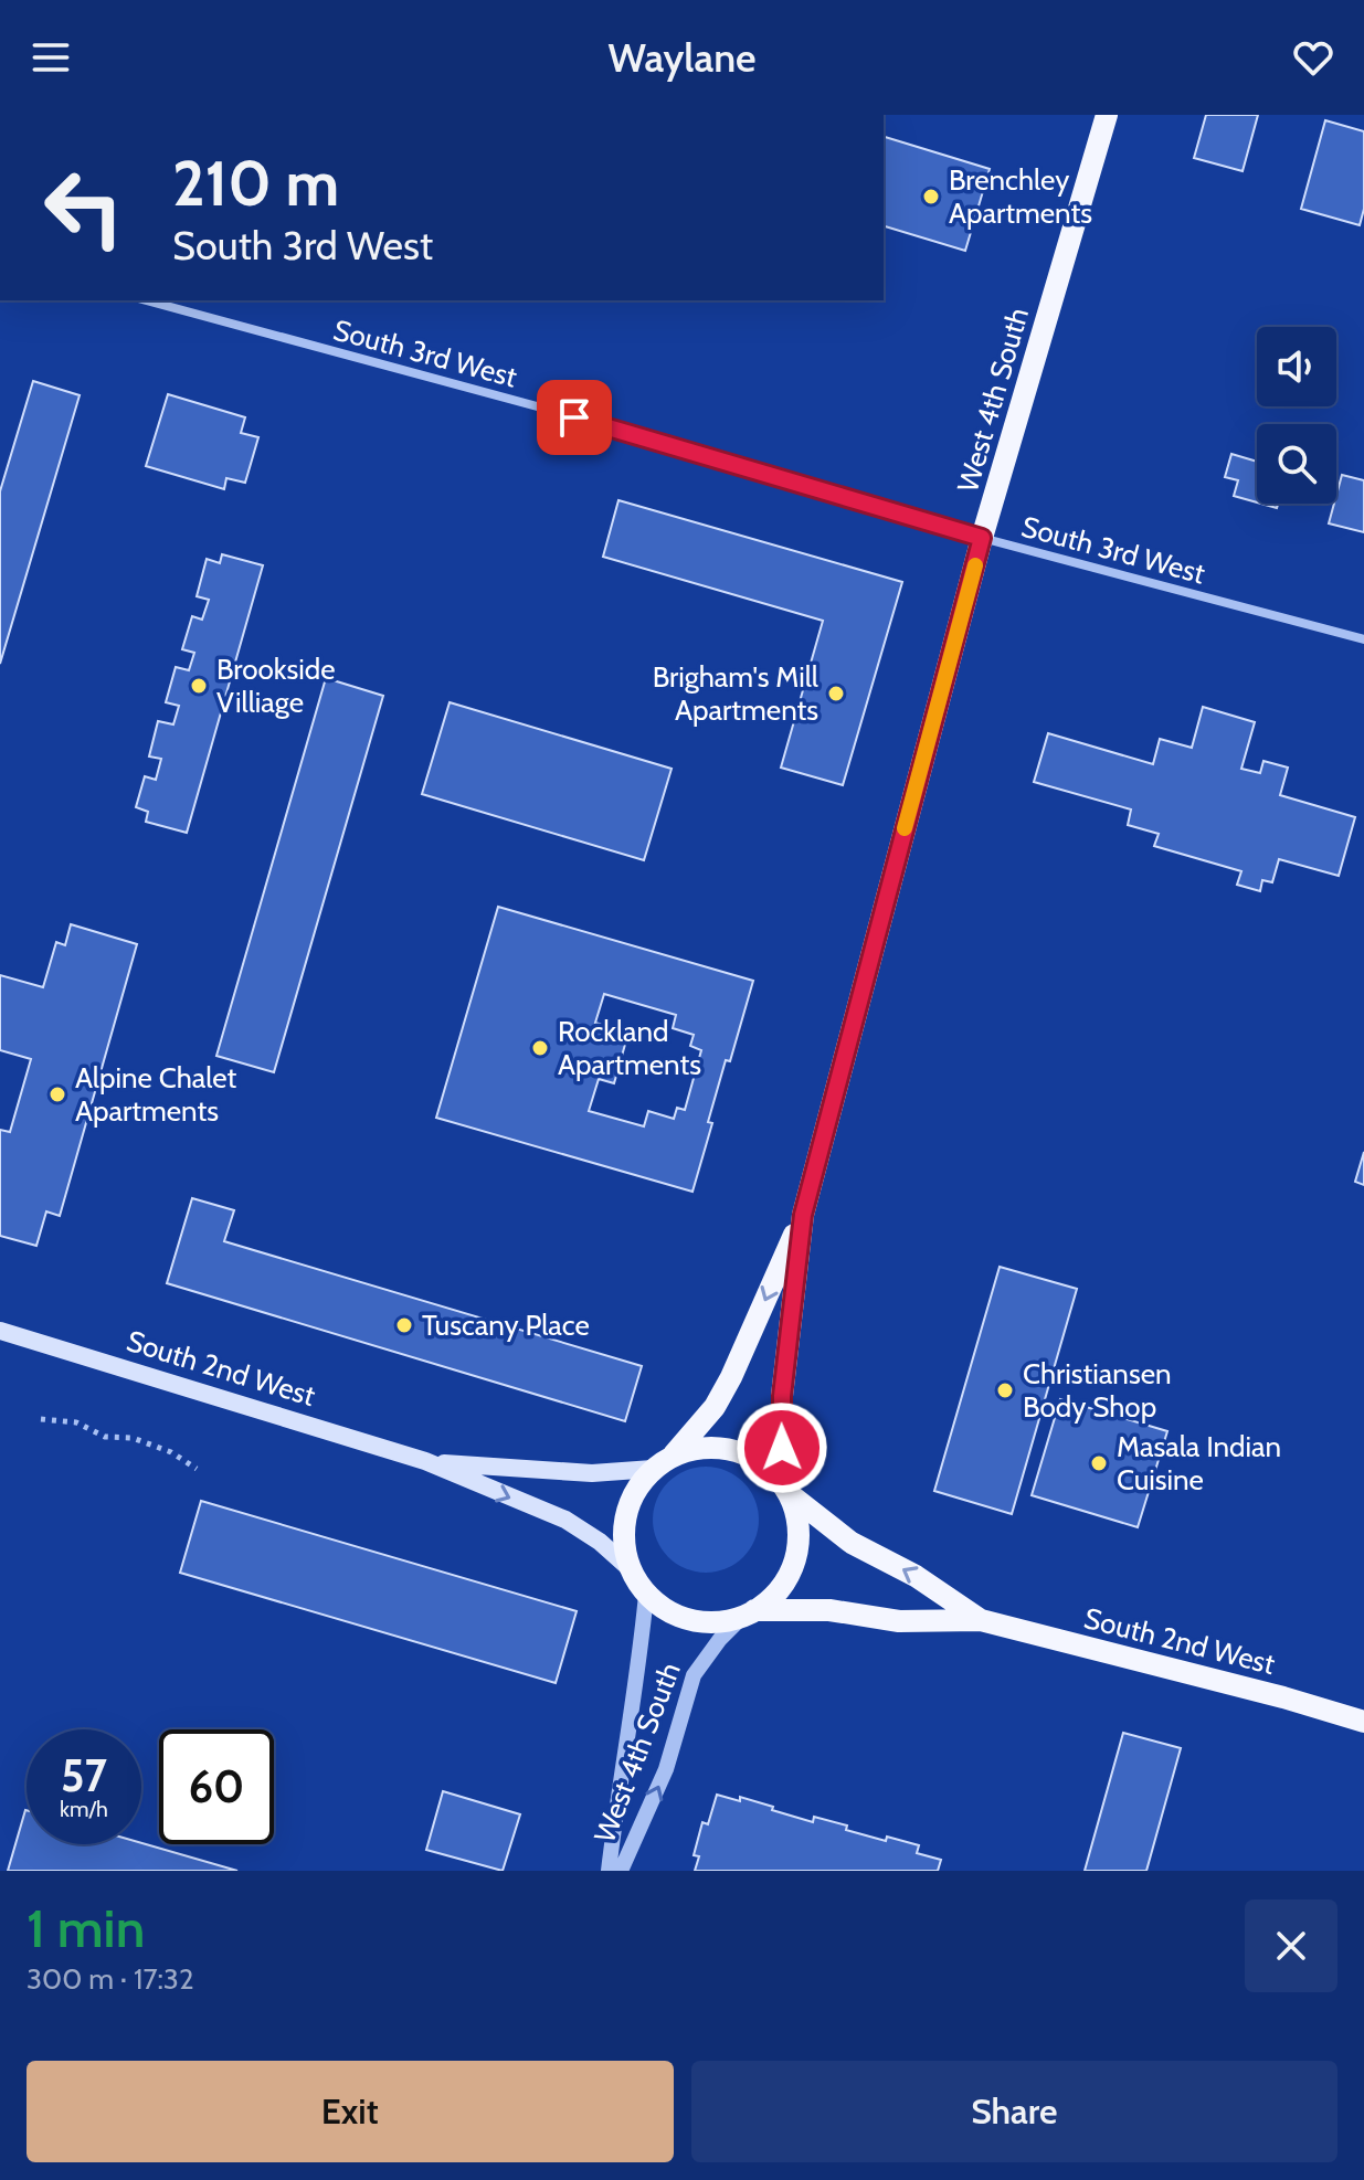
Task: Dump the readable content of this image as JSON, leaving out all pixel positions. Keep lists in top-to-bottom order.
{
  "streets": {
    "main road": ["West 4th South", "South 2nd West"],
    "street": ["South 3rd West"]
  },
  "crossings": [
    ["South 3rd West", "West 4th South"],
    ["West 4th South", "South 2nd West"]
  ],
  "places": [
    "Brenchley Apartments",
    "Brookside Villiage",
    "Brigham's Mill Apartments",
    "Rockland Apartments",
    "Alpine Chalet Apartments",
    "Tuscany Place",
    "Christiansen Body Shop",
    "Masala Indian Cuisine"
  ],
  "page": {
    "header": "Waylane",
    "turn": ["210 m", "South 3rd West"],
    "speed": "57 km/h",
    "limit": "60",
    "heading": ["1 min", "300 m · 17:32"],
    "buttons": ["Exit", "Share"]
  }
}
